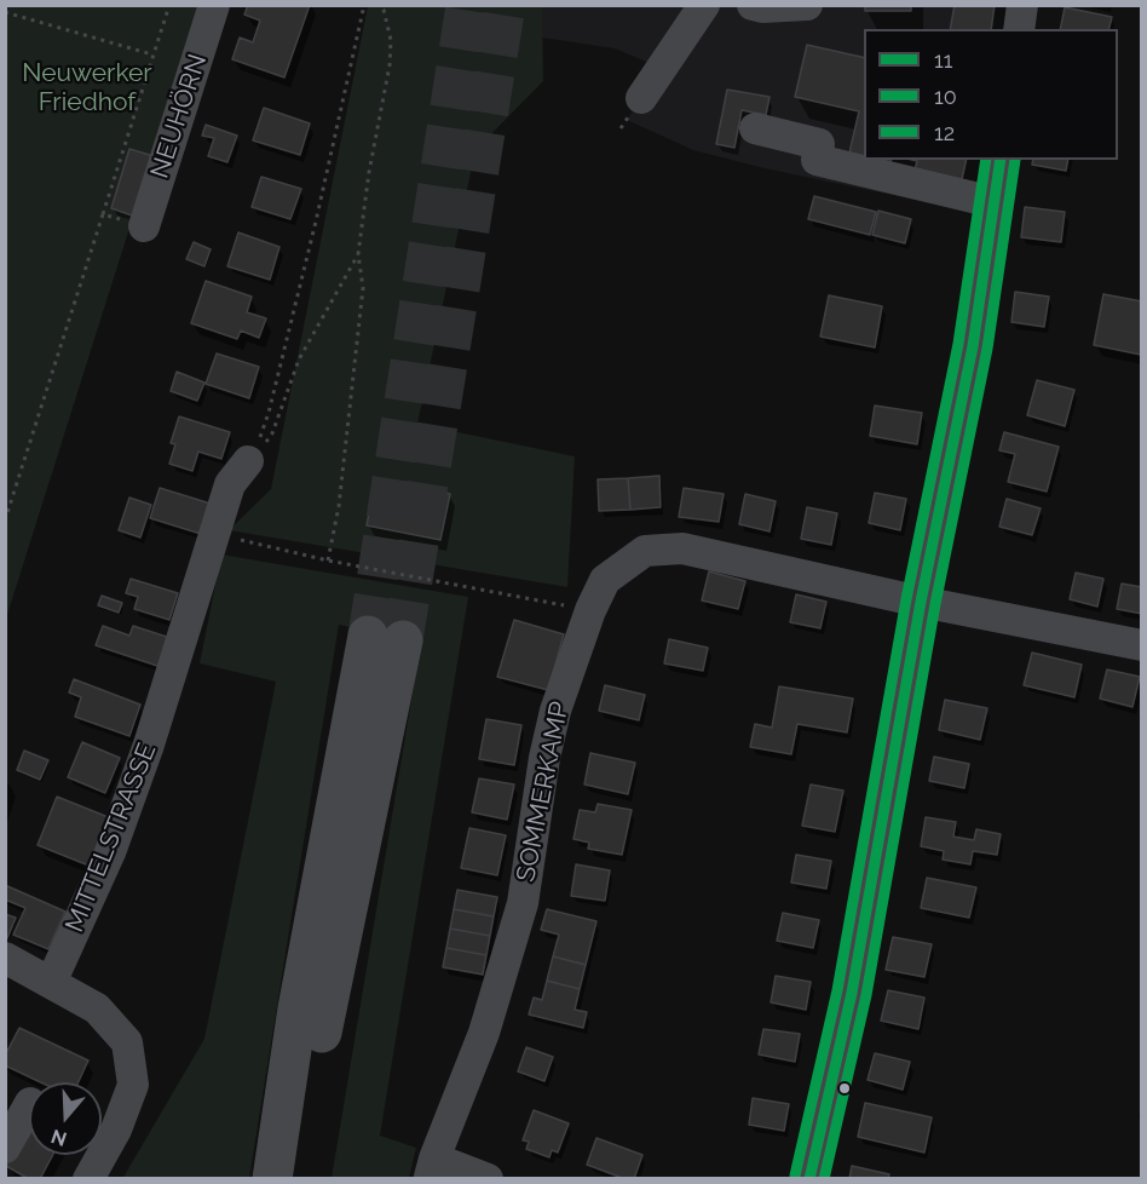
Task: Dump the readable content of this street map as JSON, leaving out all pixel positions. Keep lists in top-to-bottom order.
{
  "streets": {
    "street": ["NEUHÖRN", "SOMMERKAMP", "MITTELSTRASSE"]
  },
  "parks": ["Neuwerker Friedhof"],
  "lines": ["transit line 11", "transit line 10", "transit line 12"],
  "legend": ["11", "10", "12"],
  "north": "bottom"
}
